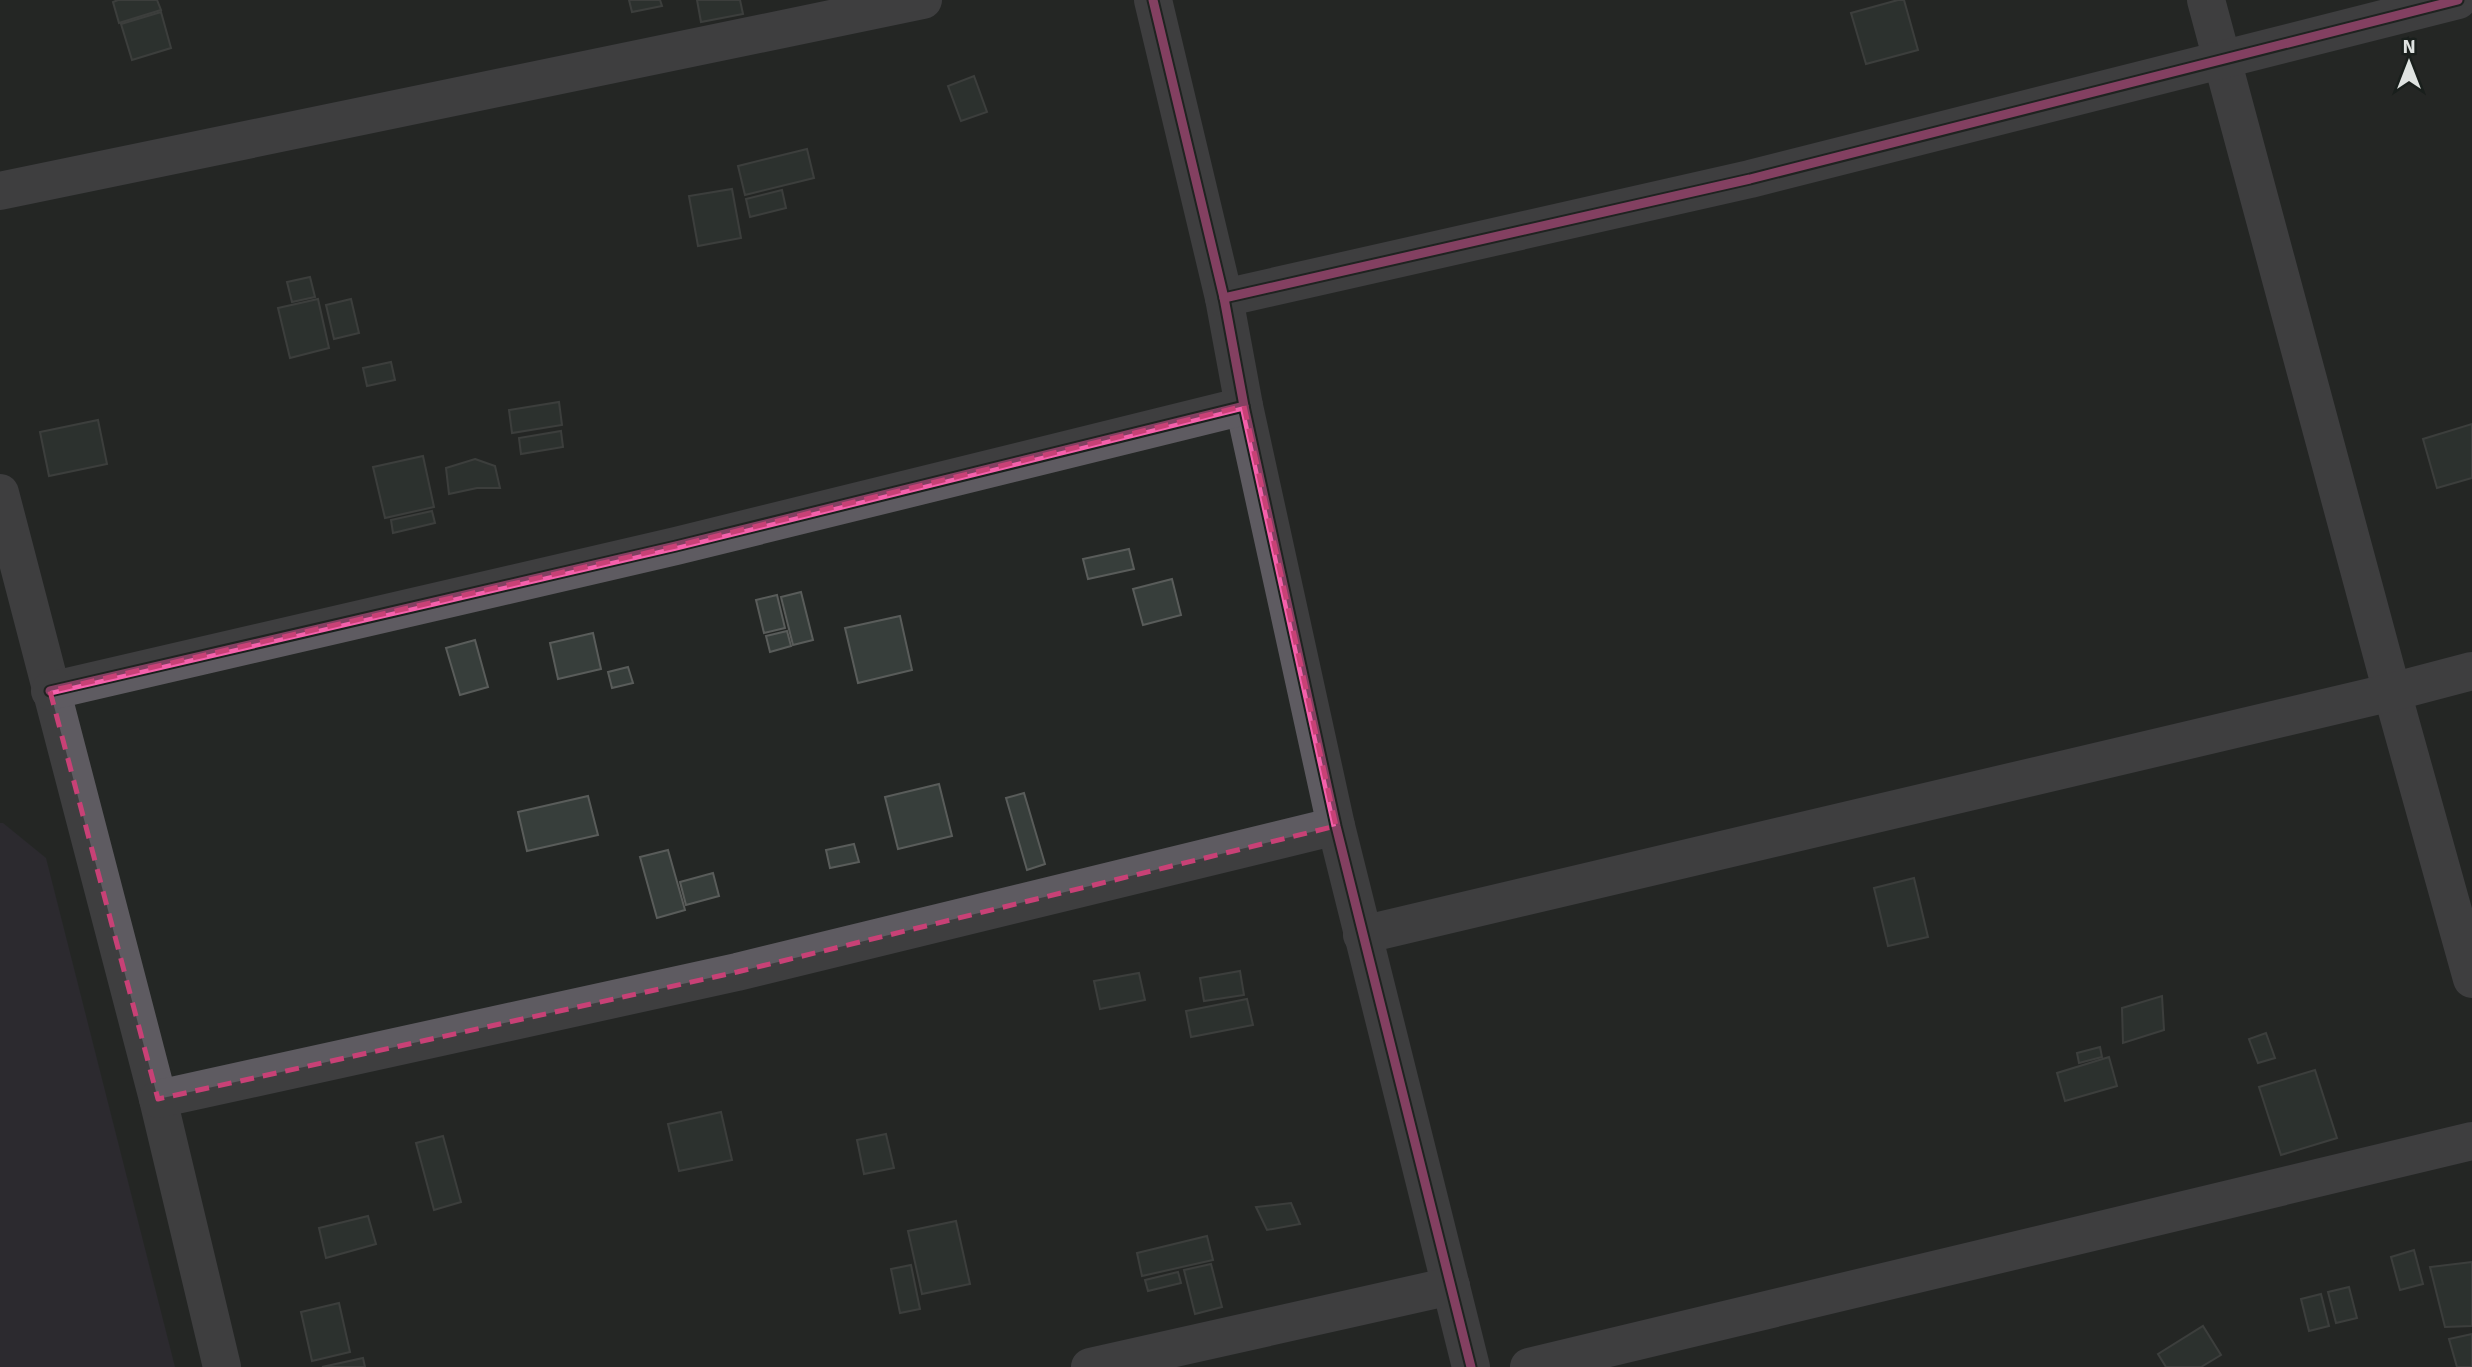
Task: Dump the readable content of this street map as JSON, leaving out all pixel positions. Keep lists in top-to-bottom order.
{
  "north": "top"
}
